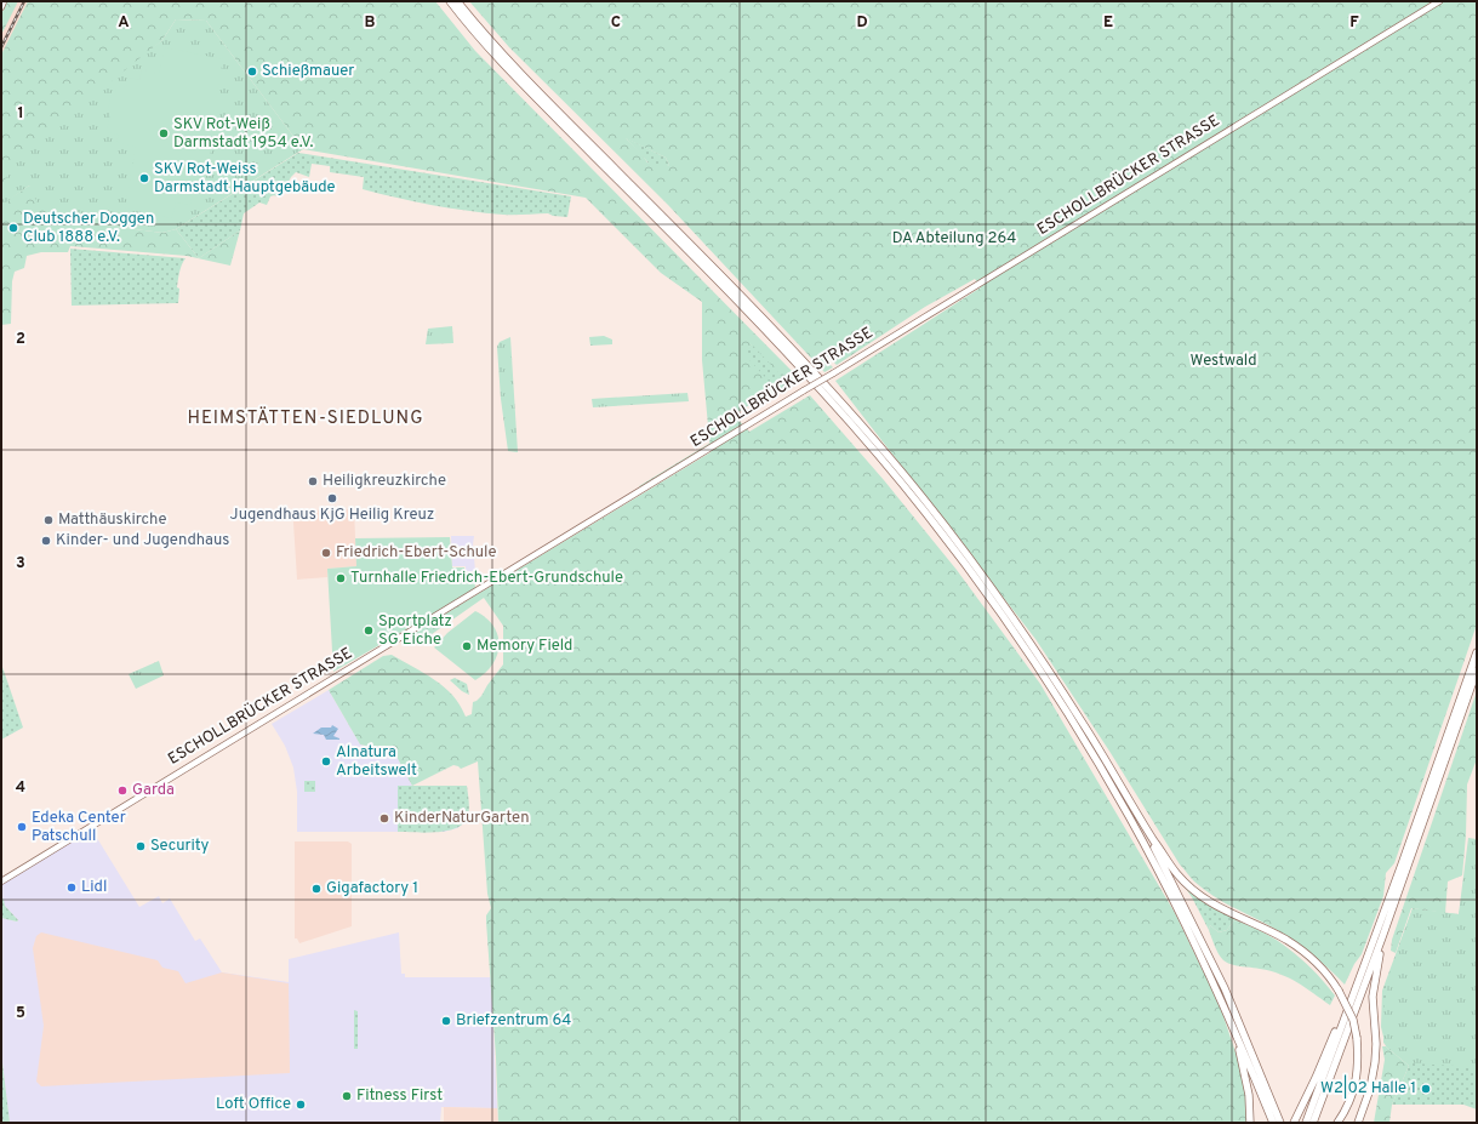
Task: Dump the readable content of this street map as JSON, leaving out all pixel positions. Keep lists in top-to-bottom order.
{
  "streets": {
    "main road": ["ESCHOLLBRÜCKER STRASSE"]
  },
  "districts": ["HEIMSTÄTTEN-SIEDLUNG"],
  "parks": ["DA Abteilung 264", "Westwald"],
  "places": [
    "Schießmauer",
    "SKV Rot-Weiß Darmstadt 1954 e.V.",
    "SKV Rot-Weiss Darmstadt Hauptgebäude",
    "Deutscher Doggen Club 1888 e.V.",
    "Heiligkreuzkirche",
    "Jugendhaus KjG Heilig Kreuz",
    "Matthäuskirche",
    "Kinder- und Jugendhaus",
    "Friedrich-Ebert-Schule",
    "Turnhalle Friedrich-Ebert-Grundschule",
    "Sportplatz SG Eiche",
    "Memory Field",
    "Alnatura Arbeitswelt",
    "Garda",
    "KinderNaturGarten",
    "Edeka Center Patschull",
    "Security",
    "Lidl",
    "Gigafactory 1",
    "Briefzentrum 64",
    "W2|02 Halle 1",
    "Fitness First",
    "Loft Office"
  ],
  "grid": {
    "columns": [
      "A",
      "B",
      "C",
      "D",
      "E",
      "F"
    ],
    "rows": [
      "1",
      "2",
      "3",
      "4",
      "5"
    ]
  }
}
